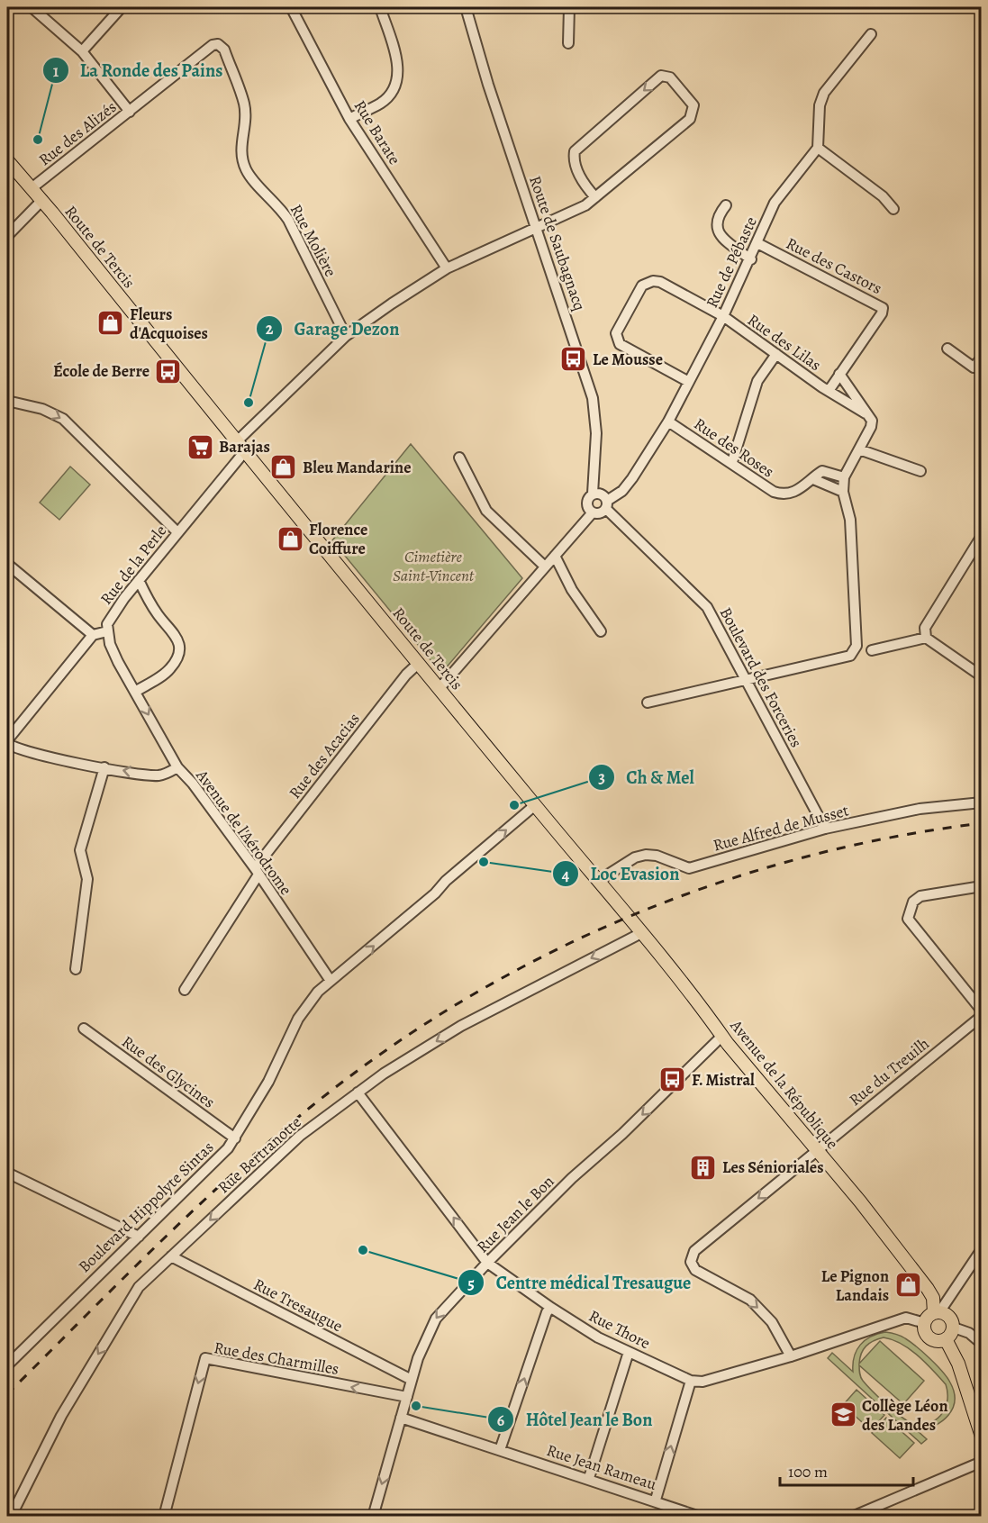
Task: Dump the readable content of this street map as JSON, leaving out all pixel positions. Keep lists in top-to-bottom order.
{
  "streets": {
    "main road": ["Route de Tercis", "Avenue de la République"],
    "street": [
      "Rue Barate",
      "Rue des Alizés",
      "Rue Molière",
      "Route de Saubagnacq",
      "Rue de Pébaste",
      "Rue des Castors",
      "Rue des Lilas",
      "Rue des Roses",
      "Rue de la Perle",
      "Boulevard des Forceries",
      "Rue des Acacias",
      "Rue Alfred de Musset",
      "Avenue de l'Aérodrome",
      "Rue des Glycines",
      "Rue du Treuilh",
      "Rue Bertranotte",
      "Boulevard Hippolyte Sintas",
      "Rue Jean le Bon",
      "Rue Tresaugue",
      "Rue Thore",
      "Rue des Charmilles",
      "Rue Jean Rameau"
    ]
  },
  "crossings": [
    ["Rue Barate", "Rue de la Perle"],
    ["Rue des Alizés", "Rue Molière"],
    ["Rue des Alizés", "Route de Tercis"],
    ["Rue Molière", "Rue de la Perle"],
    ["Route de Saubagnacq", "Rue de Pébaste"],
    ["Route de Saubagnacq", "Rue de la Perle"],
    ["Route de Saubagnacq", "Boulevard des Forceries"],
    ["Route de Tercis", "Rue de la Perle"],
    ["Route de Tercis", "Rue des Acacias"],
    ["Route de Tercis", "Rue Alfred de Musset"],
    ["Route de Tercis", "Avenue de la République"],
    ["Route de Tercis", "Boulevard Hippolyte Sintas"],
    ["Rue de Pébaste", "Rue des Castors"],
    ["Rue de Pébaste", "Rue des Lilas"],
    ["Rue de Pébaste", "Rue des Roses"],
    ["Rue de Pébaste", "Boulevard des Forceries"],
    ["Rue des Castors", "Rue des Lilas"],
    ["Rue de la Perle", "Avenue de l'Aérodrome"],
    ["Boulevard des Forceries", "Rue Alfred de Musset"],
    ["Rue des Acacias", "Avenue de l'Aérodrome"],
    ["Rue Alfred de Musset", "Avenue de la République"],
    ["Avenue de l'Aérodrome", "Boulevard Hippolyte Sintas"],
    ["Rue des Glycines", "Boulevard Hippolyte Sintas"],
    ["Rue du Treuilh", "Avenue de la République"],
    ["Avenue de la République", "Rue Bertranotte"],
    ["Avenue de la République", "Rue Jean le Bon"],
    ["Rue Bertranotte", "Rue Tresaugue"],
    ["Rue Bertranotte", "Rue Thore"],
    ["Rue Jean le Bon", "Rue Tresaugue"],
    ["Rue Jean le Bon", "Rue Thore"],
    ["Rue Jean le Bon", "Rue des Charmilles"],
    ["Rue Jean le Bon", "Rue Jean Rameau"]
  ],
  "one_way": ["Rue Bertranotte", "Rue Jean le Bon", "Rue Thore"],
  "parks": ["Cimetière Saint-Vincent"],
  "places": {
    "other": [
      "La Ronde des Pains",
      "Garage Dezon",
      "Ch & Mel",
      "Loc Evasion",
      "Centre médical Tresaugue",
      "Hôtel Jean le Bon"
    ],
    "shop": [
      "Fleurs d'Acquoises",
      "Bleu Mandarine",
      "Florence Coiffure",
      "Le Pignon Landais"
    ],
    "bus stop": ["Le Mousse", "École de Berre", "F. Mistral"],
    "supermarket": ["Barajas"],
    "building": ["Les Sénioriales"],
    "school or university": ["Collège Léon des Landes"]
  },
  "scale_bar": "100 m"
}
